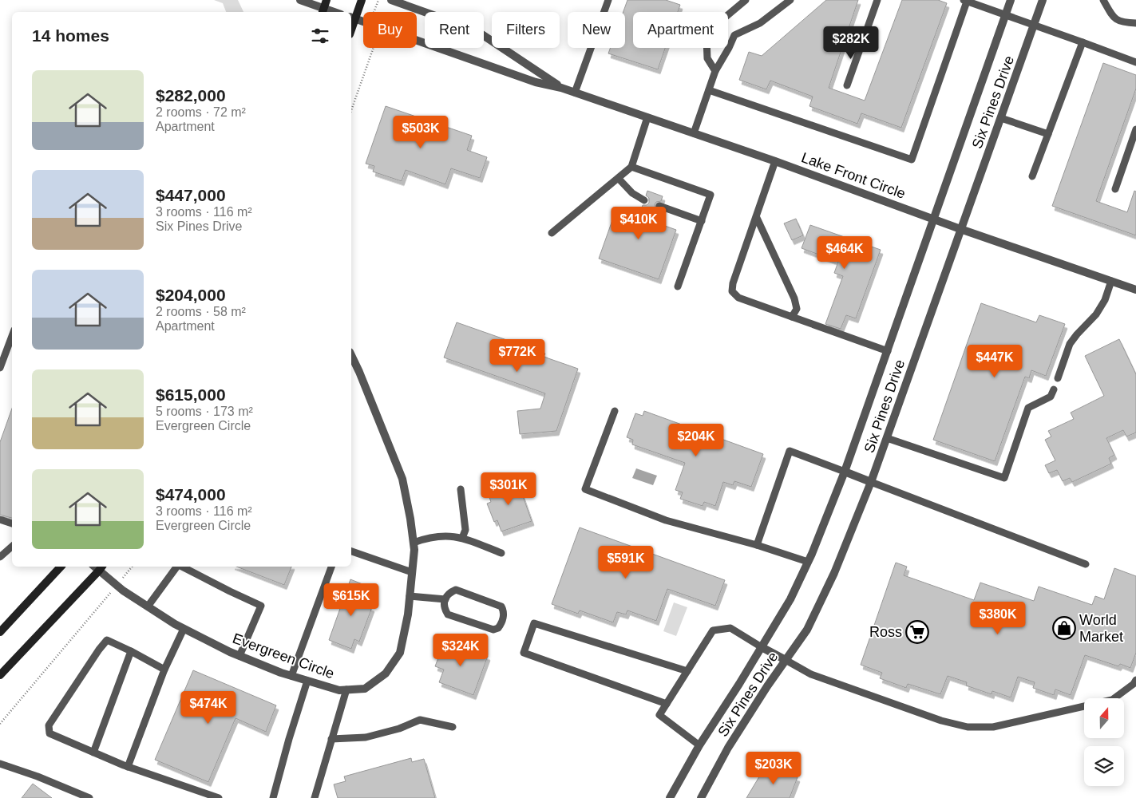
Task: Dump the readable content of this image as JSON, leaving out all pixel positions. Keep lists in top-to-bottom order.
{
  "streets": {
    "street": ["Six Pines Drive", "Lake Front Circle", "Evergreen Circle"]
  },
  "crossings": [
    ["Six Pines Drive", "Lake Front Circle"]
  ],
  "places": {
    "shop": ["World Market"],
    "supermarket": ["Ross"]
  },
  "north": "top",
  "page": {
    "chip": [
      "Buy",
      "Rent",
      "Filters",
      "New",
      "Apartment"
    ],
    "heading": "14 homes",
    "price": [
      "$282K",
      "$503K",
      "$410K",
      "$464K",
      "$772K",
      "$447K",
      "$204K",
      "$301K",
      "$591K",
      "$615K",
      "$380K",
      "$324K",
      "$474K",
      "$203K"
    ],
    "list": [
      {
        "name": "$282,000",
        "note": "2 rooms · 72 m² · Apartment"
      },
      {
        "name": "$447,000",
        "note": "3 rooms · 116 m² · Six Pines Drive"
      },
      {
        "name": "$204,000",
        "note": "2 rooms · 58 m² · Apartment"
      },
      {
        "name": "$615,000",
        "note": "5 rooms · 173 m² · Evergreen Circle"
      },
      {
        "name": "$474,000",
        "note": "3 rooms · 116 m² · Evergreen Circle"
      }
    ]
  }
}
